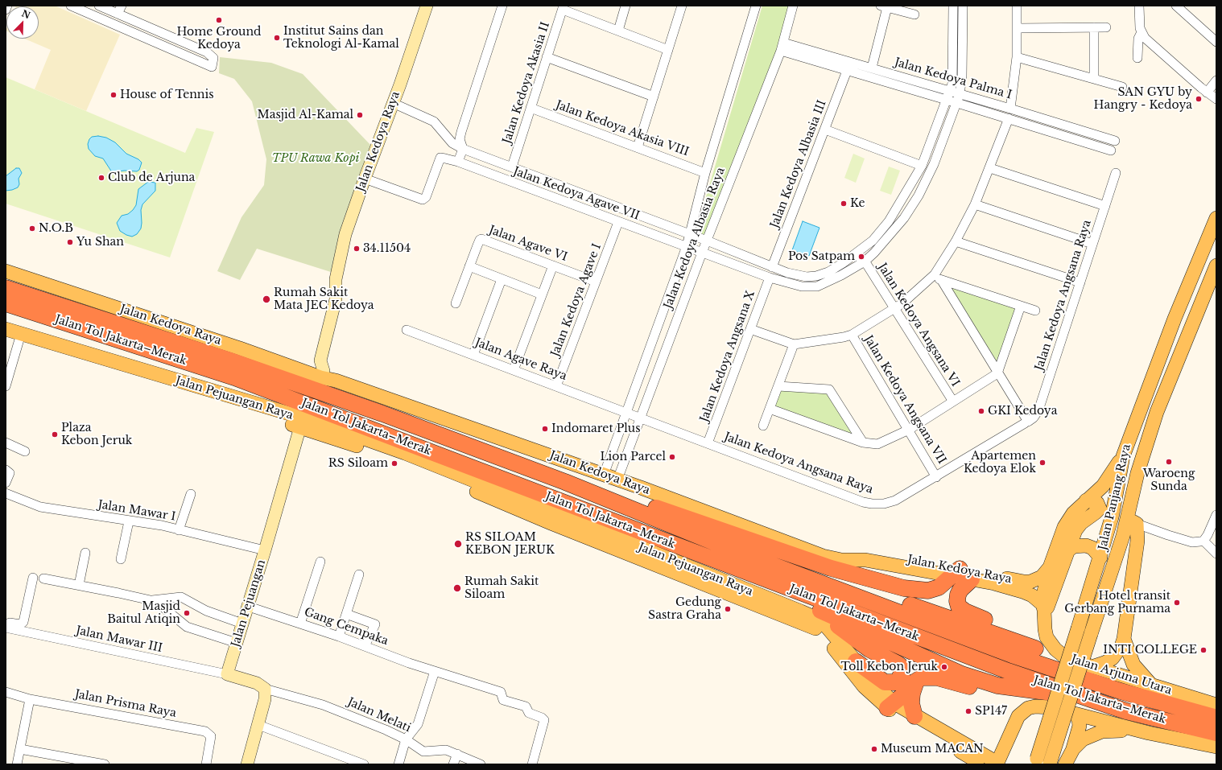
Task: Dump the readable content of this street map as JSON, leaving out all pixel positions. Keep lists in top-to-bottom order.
{
  "streets": {
    "highway": ["Jalan Tol Jakarta–Merak"],
    "main road": [
      "Jalan Kedoya Raya",
      "Jalan Pejuangan Raya",
      "Jalan Panjang Raya",
      "Jalan Arjuna Utara"
    ],
    "street": [
      "Jalan Kedoya Palma I",
      "Jalan Kedoya Akasia II",
      "Jalan Kedoya Akasia VIII",
      "Jalan Kedoya Albasia III",
      "Jalan Kedoya Agave VII",
      "Jalan Kedoya Albasia Raya",
      "Jalan Agave VI",
      "Jalan Kedoya Angsana Raya",
      "Jalan Kedoya Agave I",
      "Jalan Kedoya Angsana VI",
      "Jalan Kedoya Angsana X",
      "Jalan Agave Raya",
      "Jalan Kedoya Angsana VII",
      "Jalan Mawar I",
      "Jalan Pejuangan",
      "Gang Cempaka",
      "Jalan Mawar III",
      "Jalan Prisma Raya",
      "Jalan Melati"
    ]
  },
  "crossings": [
    ["Jalan Kedoya Palma I", "Jalan Kedoya Albasia III"],
    ["Jalan Kedoya Palma I", "Jalan Kedoya Agave VII"],
    ["Jalan Kedoya Palma I", "Jalan Kedoya Albasia Raya"],
    ["Jalan Kedoya Akasia II", "Jalan Kedoya Akasia VIII"],
    ["Jalan Kedoya Akasia VIII", "Jalan Kedoya Albasia Raya"],
    ["Jalan Kedoya Raya", "Jalan Kedoya Agave VII"],
    ["Jalan Kedoya Raya", "Jalan Kedoya Albasia Raya"],
    ["Jalan Kedoya Raya", "Jalan Arjuna Utara"],
    ["Jalan Kedoya Agave VII", "Jalan Kedoya Albasia Raya"],
    ["Jalan Kedoya Agave VII", "Jalan Kedoya Agave I"],
    ["Jalan Kedoya Agave VII", "Jalan Kedoya Angsana VI"],
    ["Jalan Kedoya Agave VII", "Jalan Kedoya Angsana X"],
    ["Jalan Kedoya Albasia Raya", "Jalan Kedoya Angsana Raya"],
    ["Jalan Kedoya Albasia Raya", "Jalan Agave Raya"],
    ["Jalan Agave VI", "Jalan Kedoya Agave I"],
    ["Jalan Kedoya Angsana Raya", "Jalan Kedoya Angsana X"],
    ["Jalan Kedoya Angsana Raya", "Jalan Agave Raya"],
    ["Jalan Kedoya Angsana Raya", "Jalan Kedoya Angsana VII"],
    ["Jalan Kedoya Agave I", "Jalan Agave Raya"],
    ["Jalan Pejuangan Raya", "Jalan Pejuangan"],
    ["Jalan Panjang Raya", "Jalan Arjuna Utara"],
    ["Jalan Mawar I", "Jalan Pejuangan"],
    ["Jalan Pejuangan", "Gang Cempaka"],
    ["Jalan Pejuangan", "Jalan Mawar III"]
  ],
  "parks": ["TPU Rawa Kopi"],
  "places": [
    "Home Ground Kedoya",
    "Institut Sains dan Teknologi Al-Kamal",
    "House of Tennis",
    "SAN GYU by Hangry - Kedoya",
    "Masjid Al-Kamal",
    "Club de Arjuna",
    "Ke",
    "N.O.B",
    "Yu Shan",
    "34.11504",
    "Pos Satpam",
    "Rumah Sakit Mata JEC Kedoya",
    "GKI Kedoya",
    "Indomaret Plus",
    "Plaza Kebon Jeruk",
    "Lion Parcel",
    "Waroeng Sunda",
    "Apartemen Kedoya Elok",
    "RS Siloam",
    "RS SILOAM KEBON JERUK",
    "Rumah Sakit Siloam",
    "Hotel transit Gerbang Purnama",
    "Gedung Sastra Graha",
    "Masjid Baitul Atiqin",
    "INTI COLLEGE",
    "Toll Kebon Jeruk",
    "SP147",
    "Museum MACAN"
  ],
  "north": "top right"
}
